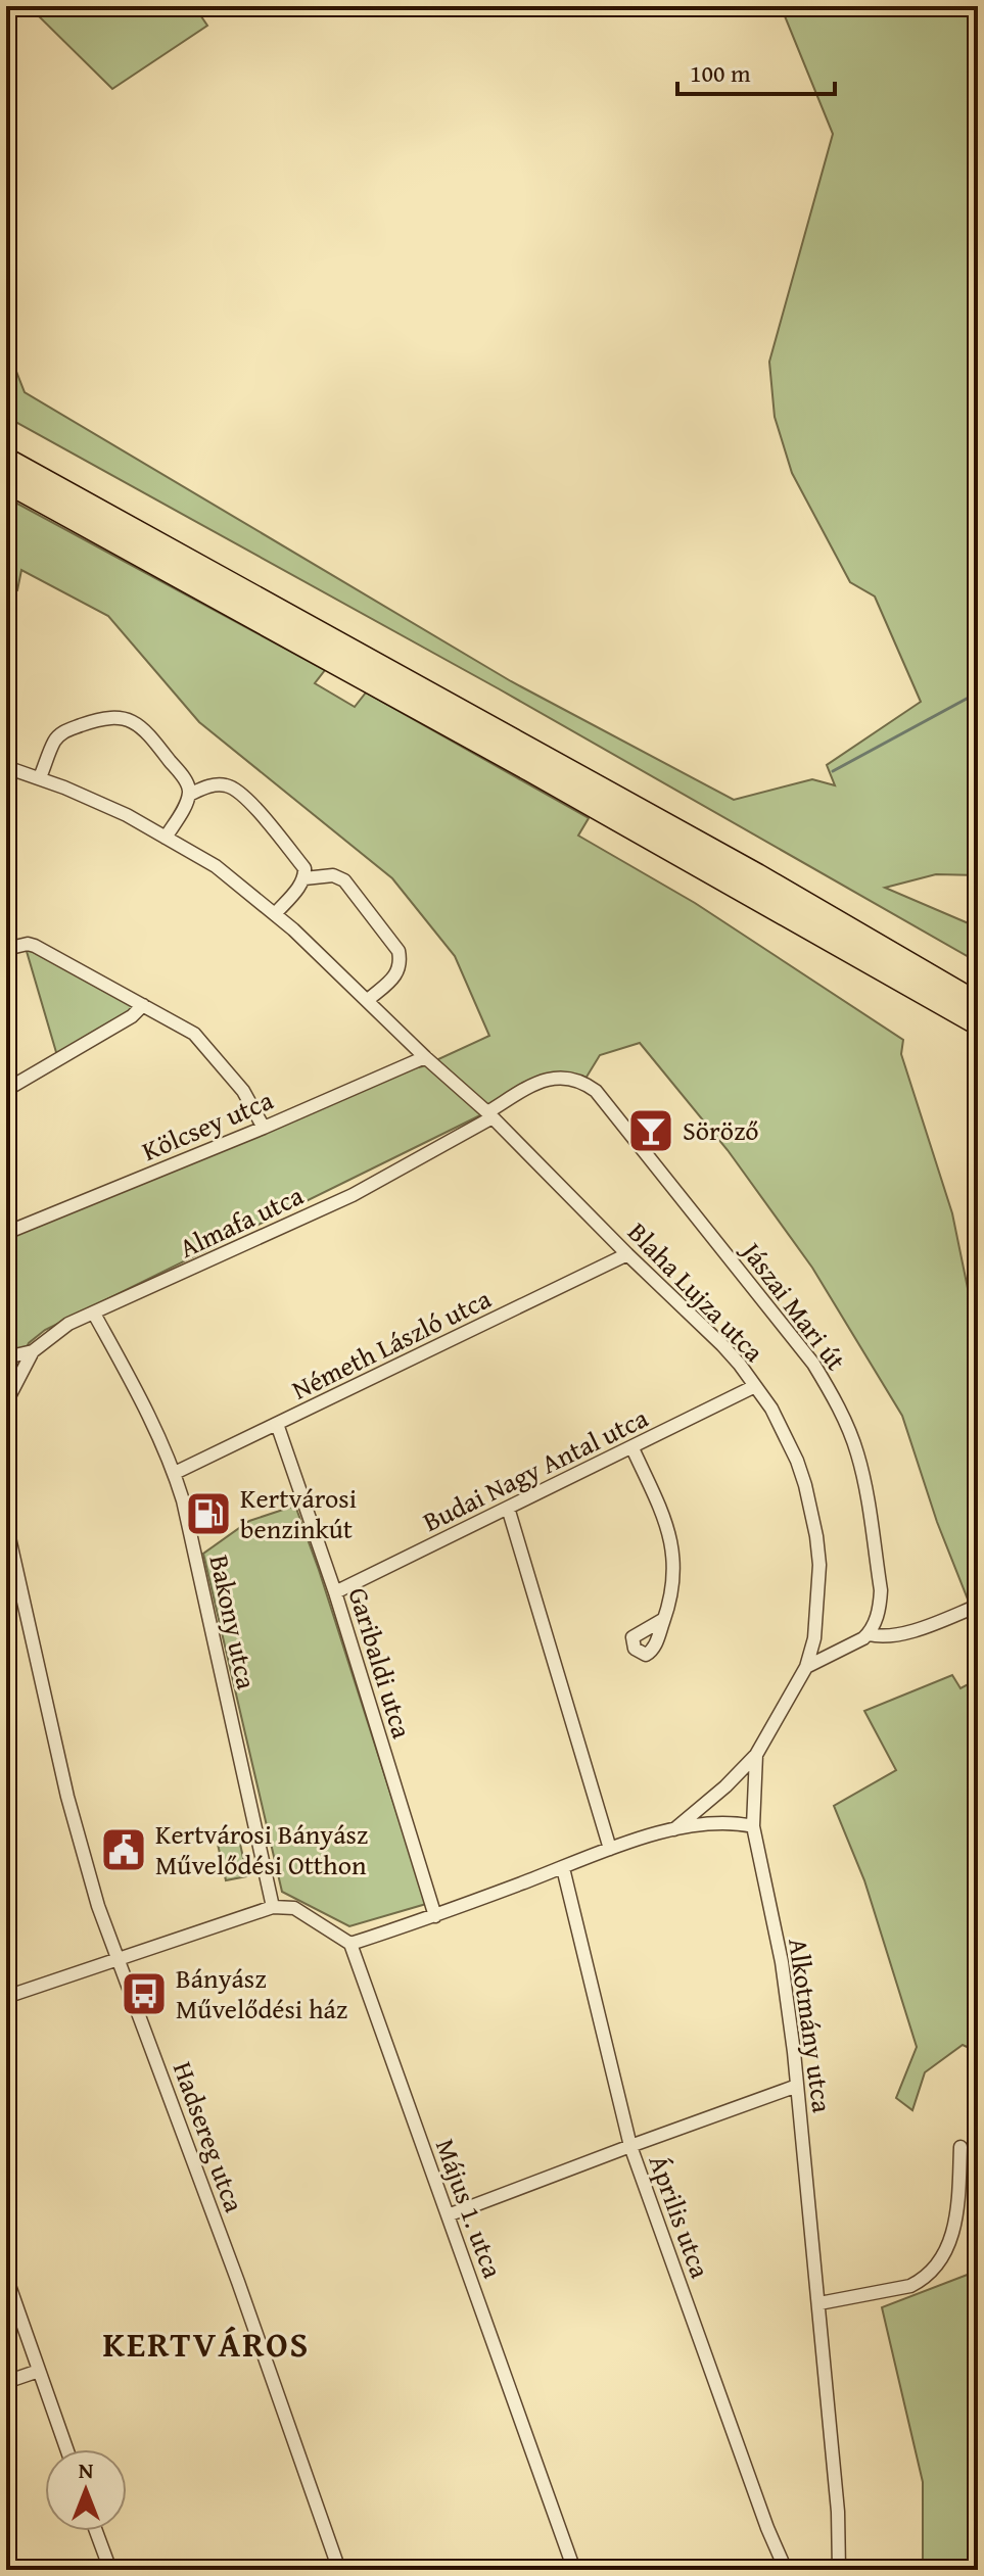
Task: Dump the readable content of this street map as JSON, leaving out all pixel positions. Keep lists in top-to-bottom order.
{
  "streets": {
    "street": [
      "Kölcsey utca",
      "Almafa utca",
      "Blaha Lujza utca",
      "Jászai Mari út",
      "Németh László utca",
      "Budai Nagy Antal utca",
      "Bakony utca",
      "Garibaldi utca",
      "Alkotmány utca",
      "Hadsereg utca",
      "Május 1. utca",
      "Április utca"
    ]
  },
  "crossings": [
    ["Kölcsey utca", "Blaha Lujza utca"],
    ["Almafa utca", "Blaha Lujza utca"],
    ["Almafa utca", "Jászai Mari út"],
    ["Almafa utca", "Bakony utca"],
    ["Blaha Lujza utca", "Jászai Mari út"],
    ["Blaha Lujza utca", "Németh László utca"],
    ["Blaha Lujza utca", "Budai Nagy Antal utca"],
    ["Blaha Lujza utca", "Garibaldi utca"],
    ["Blaha Lujza utca", "Alkotmány utca"],
    ["Blaha Lujza utca", "Május 1. utca"],
    ["Blaha Lujza utca", "Április utca"],
    ["Németh László utca", "Bakony utca"],
    ["Németh László utca", "Garibaldi utca"],
    ["Budai Nagy Antal utca", "Garibaldi utca"]
  ],
  "districts": ["KERTVÁROS"],
  "places": {
    "bar": ["Söröző"],
    "fuel station": ["Kertvárosi benzinkút"],
    "public building": ["Kertvárosi Bányász Művelődési Otthon"],
    "bus stop": ["Bányász Művelődési ház"]
  },
  "scale_bar": "100 m",
  "north": "top"
}
